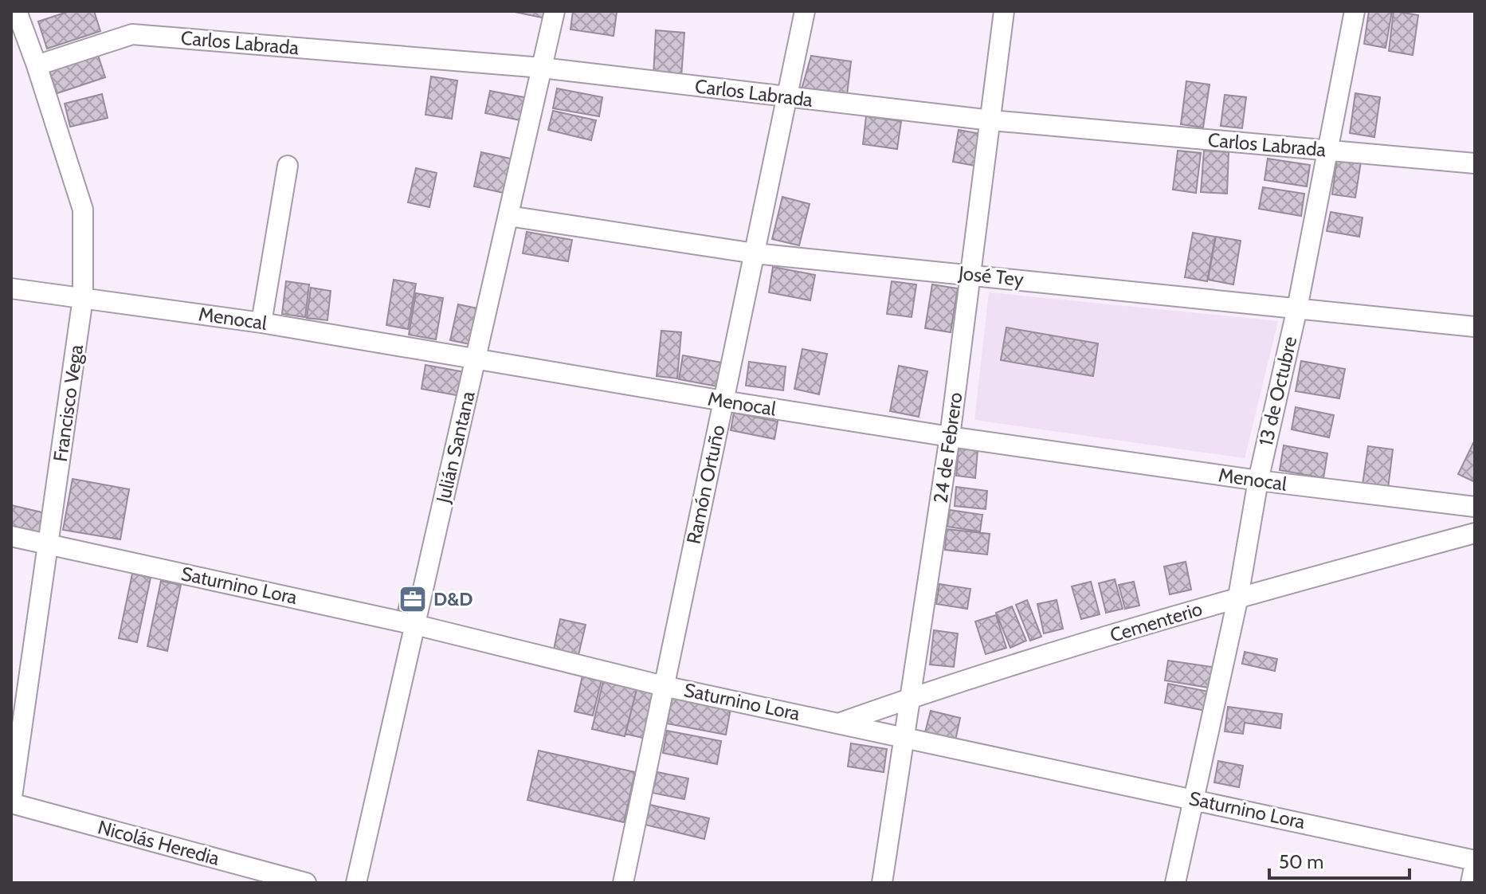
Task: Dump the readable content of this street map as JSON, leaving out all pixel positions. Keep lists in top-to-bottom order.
{
  "streets": {
    "street": [
      "Carlos Labrada",
      "José Tey",
      "Menocal",
      "13 de Octubre",
      "Francisco Vega",
      "Julián Santana",
      "24 de Febrero",
      "Ramón Ortuño",
      "Saturnino Lora",
      "Cementerio",
      "Nicolás Heredia"
    ]
  },
  "crossings": [
    ["Carlos Labrada", "13 de Octubre"],
    ["Carlos Labrada", "Francisco Vega"],
    ["Carlos Labrada", "Julián Santana"],
    ["Carlos Labrada", "24 de Febrero"],
    ["Carlos Labrada", "Ramón Ortuño"],
    ["José Tey", "13 de Octubre"],
    ["José Tey", "Julián Santana"],
    ["José Tey", "24 de Febrero"],
    ["José Tey", "Ramón Ortuño"],
    ["Menocal", "13 de Octubre"],
    ["Menocal", "Francisco Vega"],
    ["Menocal", "Julián Santana"],
    ["Menocal", "24 de Febrero"],
    ["Menocal", "Ramón Ortuño"],
    ["13 de Octubre", "Saturnino Lora"],
    ["13 de Octubre", "Cementerio"],
    ["Francisco Vega", "Saturnino Lora"],
    ["Francisco Vega", "Nicolás Heredia"],
    ["Julián Santana", "Saturnino Lora"],
    ["24 de Febrero", "Saturnino Lora"],
    ["24 de Febrero", "Cementerio"],
    ["Ramón Ortuño", "Saturnino Lora"],
    ["Saturnino Lora", "Cementerio"]
  ],
  "places": {
    "office": ["D&D"]
  },
  "scale_bar": "50 m"
}
